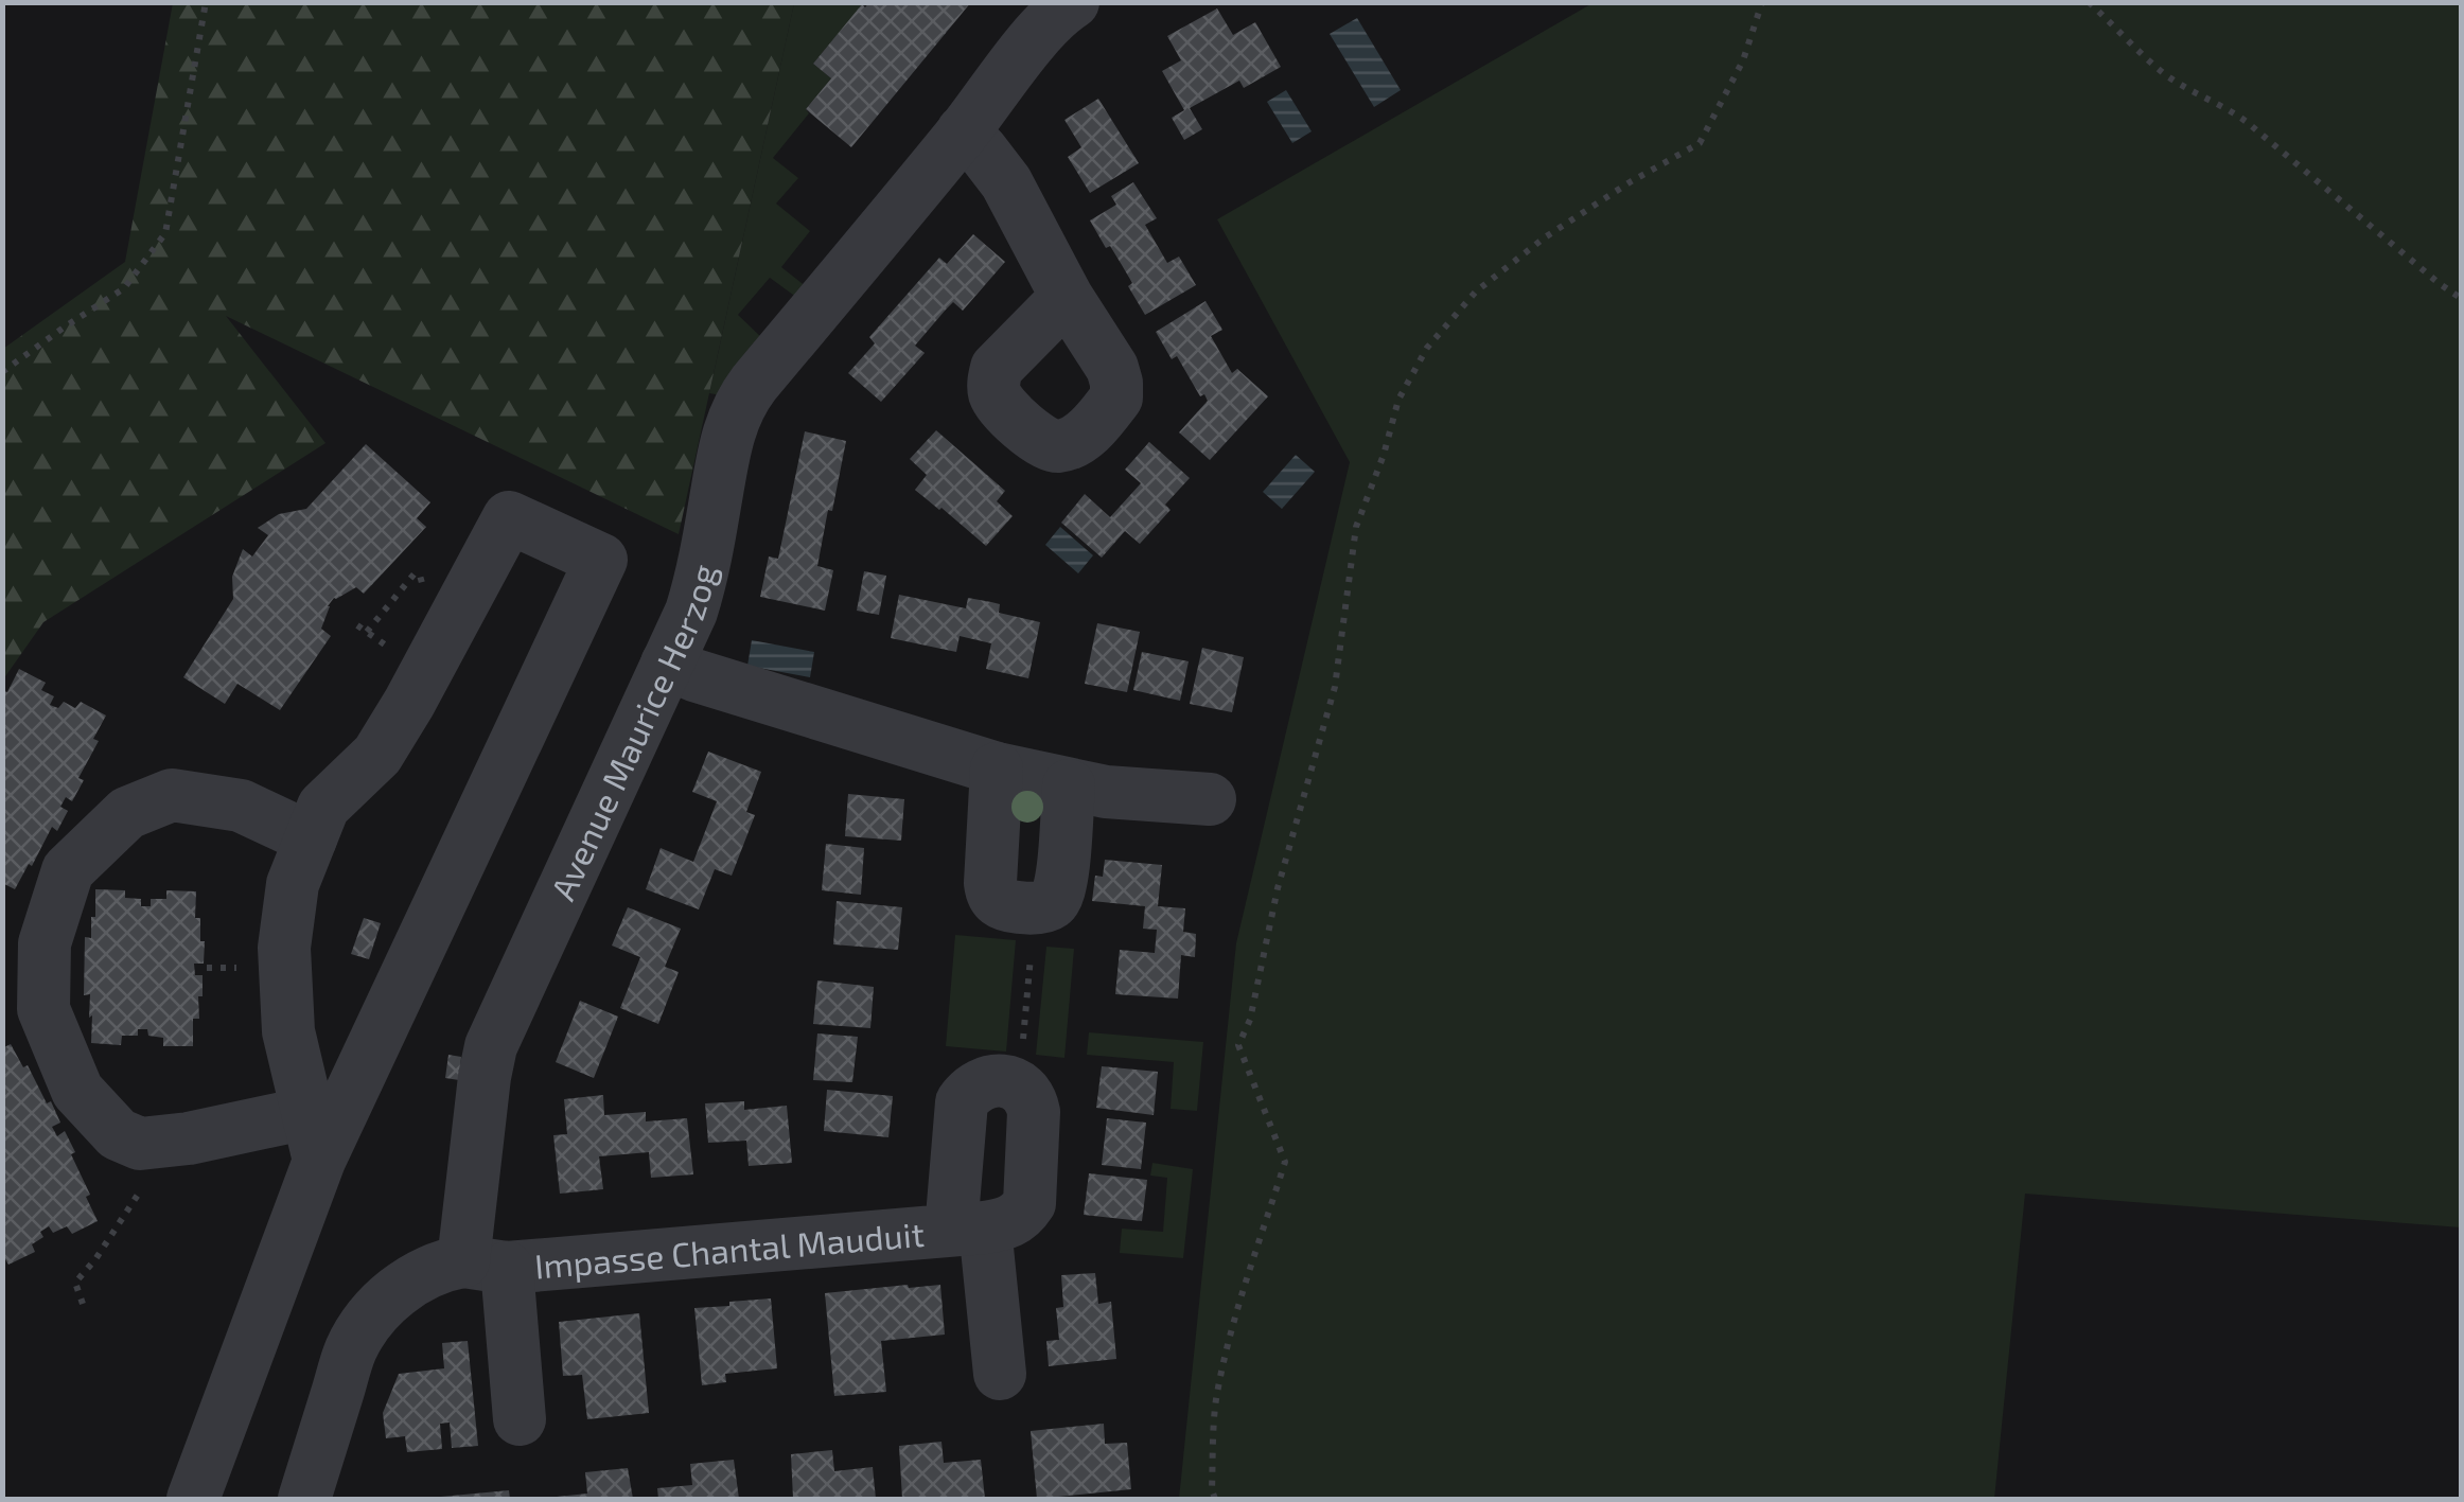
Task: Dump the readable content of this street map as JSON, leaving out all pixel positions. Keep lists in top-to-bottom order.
{
  "streets": {
    "street": ["Avenue Maurice Herzog", "Impasse Chantal Mauduit"]
  },
  "crossings": [
    ["Avenue Maurice Herzog", "Impasse Chantal Mauduit"]
  ]
}
